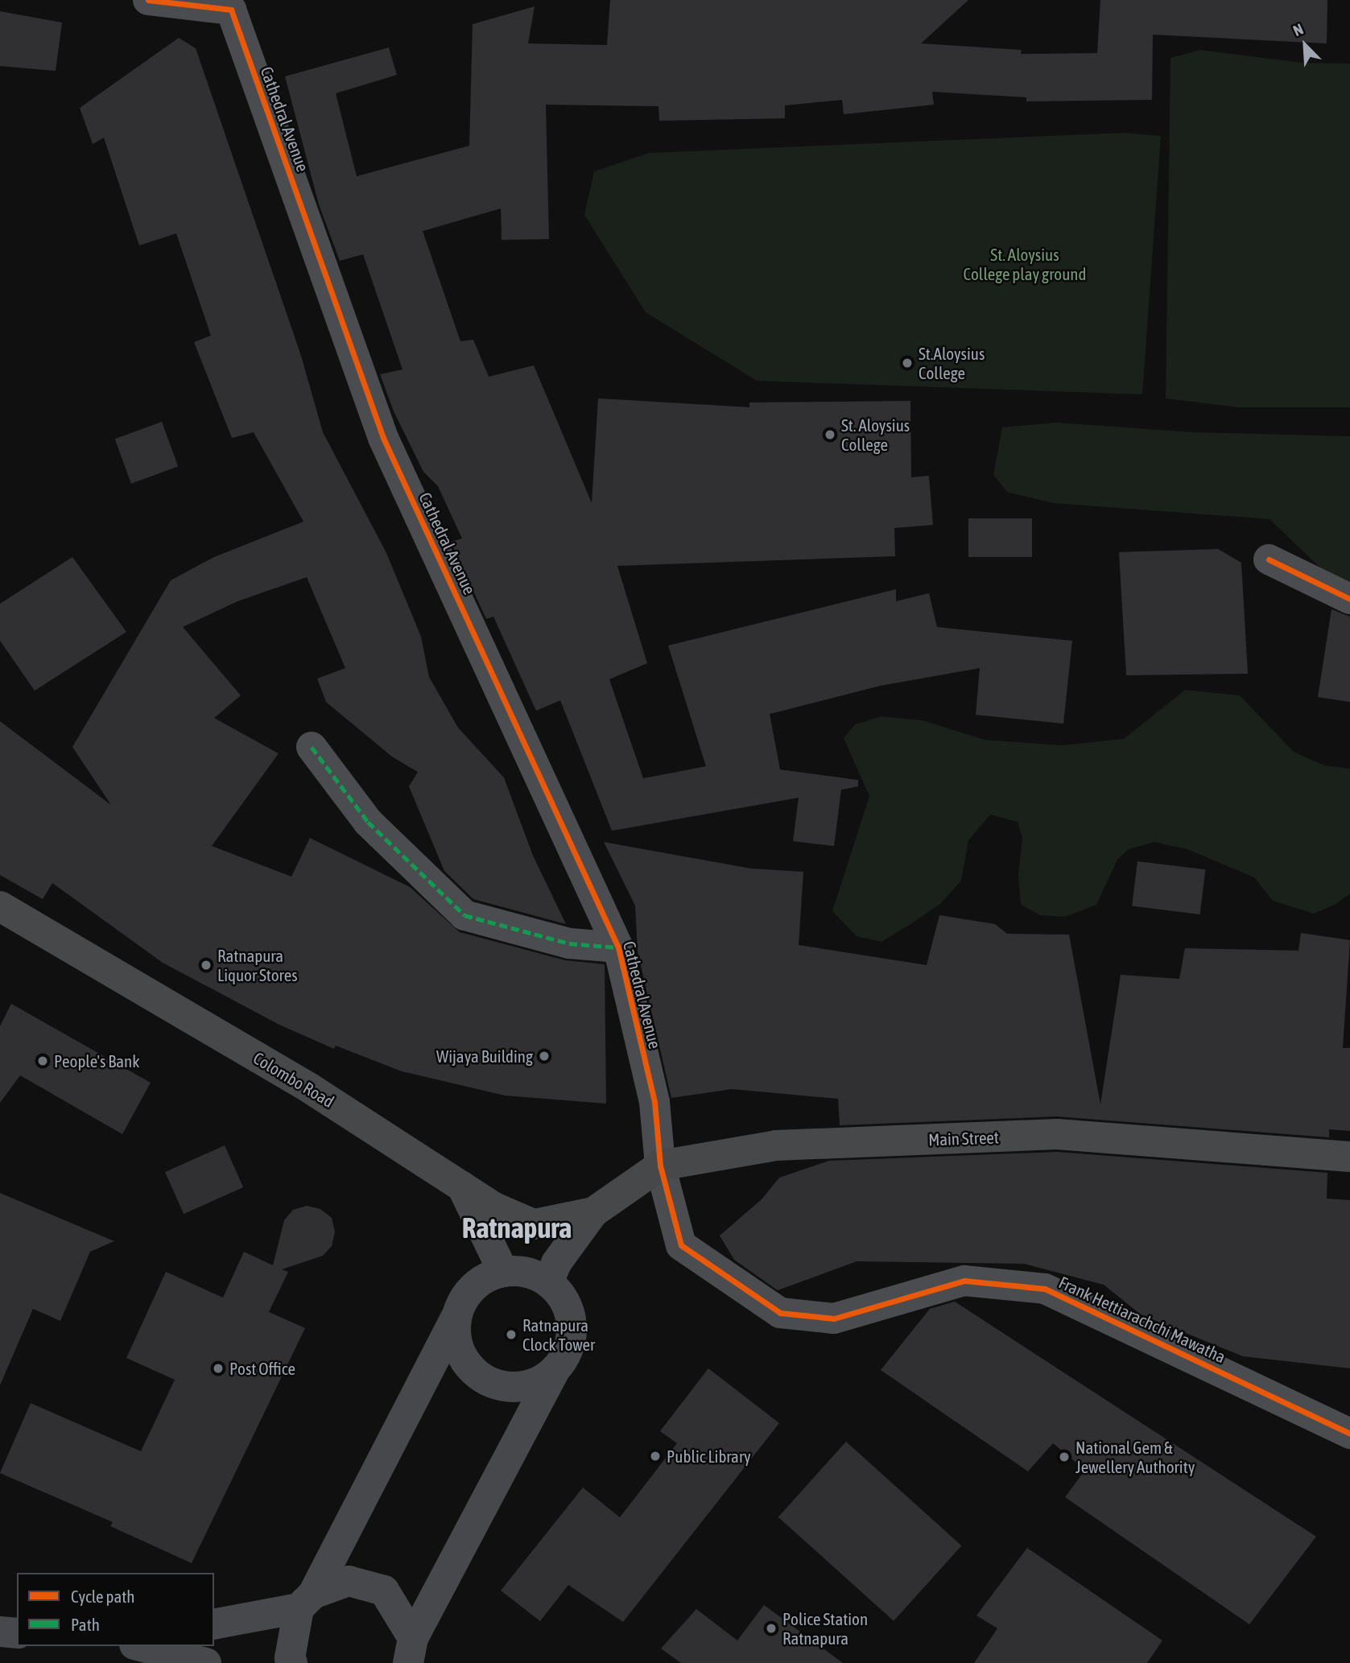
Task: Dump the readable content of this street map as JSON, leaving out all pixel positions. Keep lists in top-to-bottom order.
{
  "streets": {
    "highway": ["Colombo Road", "Main Street"],
    "street": ["Cathedral Avenue", "Frank Hettiarachchi Mawatha"]
  },
  "crossings": [
    ["Cathedral Avenue", "Main Street"],
    ["Cathedral Avenue", "Frank Hettiarachchi Mawatha"],
    ["Colombo Road", "Main Street"],
    ["Main Street", "Frank Hettiarachchi Mawatha"]
  ],
  "districts": ["Ratnapura"],
  "parks": ["St. Aloysius College play ground"],
  "places": [
    "St.Aloysius College",
    "St. Aloysius College",
    "Ratnapura Liquor Stores",
    "Wijaya Building",
    "People's Bank",
    "Ratnapura Clock Tower",
    "Post Office",
    "Public Library",
    "National Gem & Jewellery Authority",
    "Police Station Ratnapura"
  ],
  "legend": ["Cycle path", "Path"],
  "north": "top left"
}
